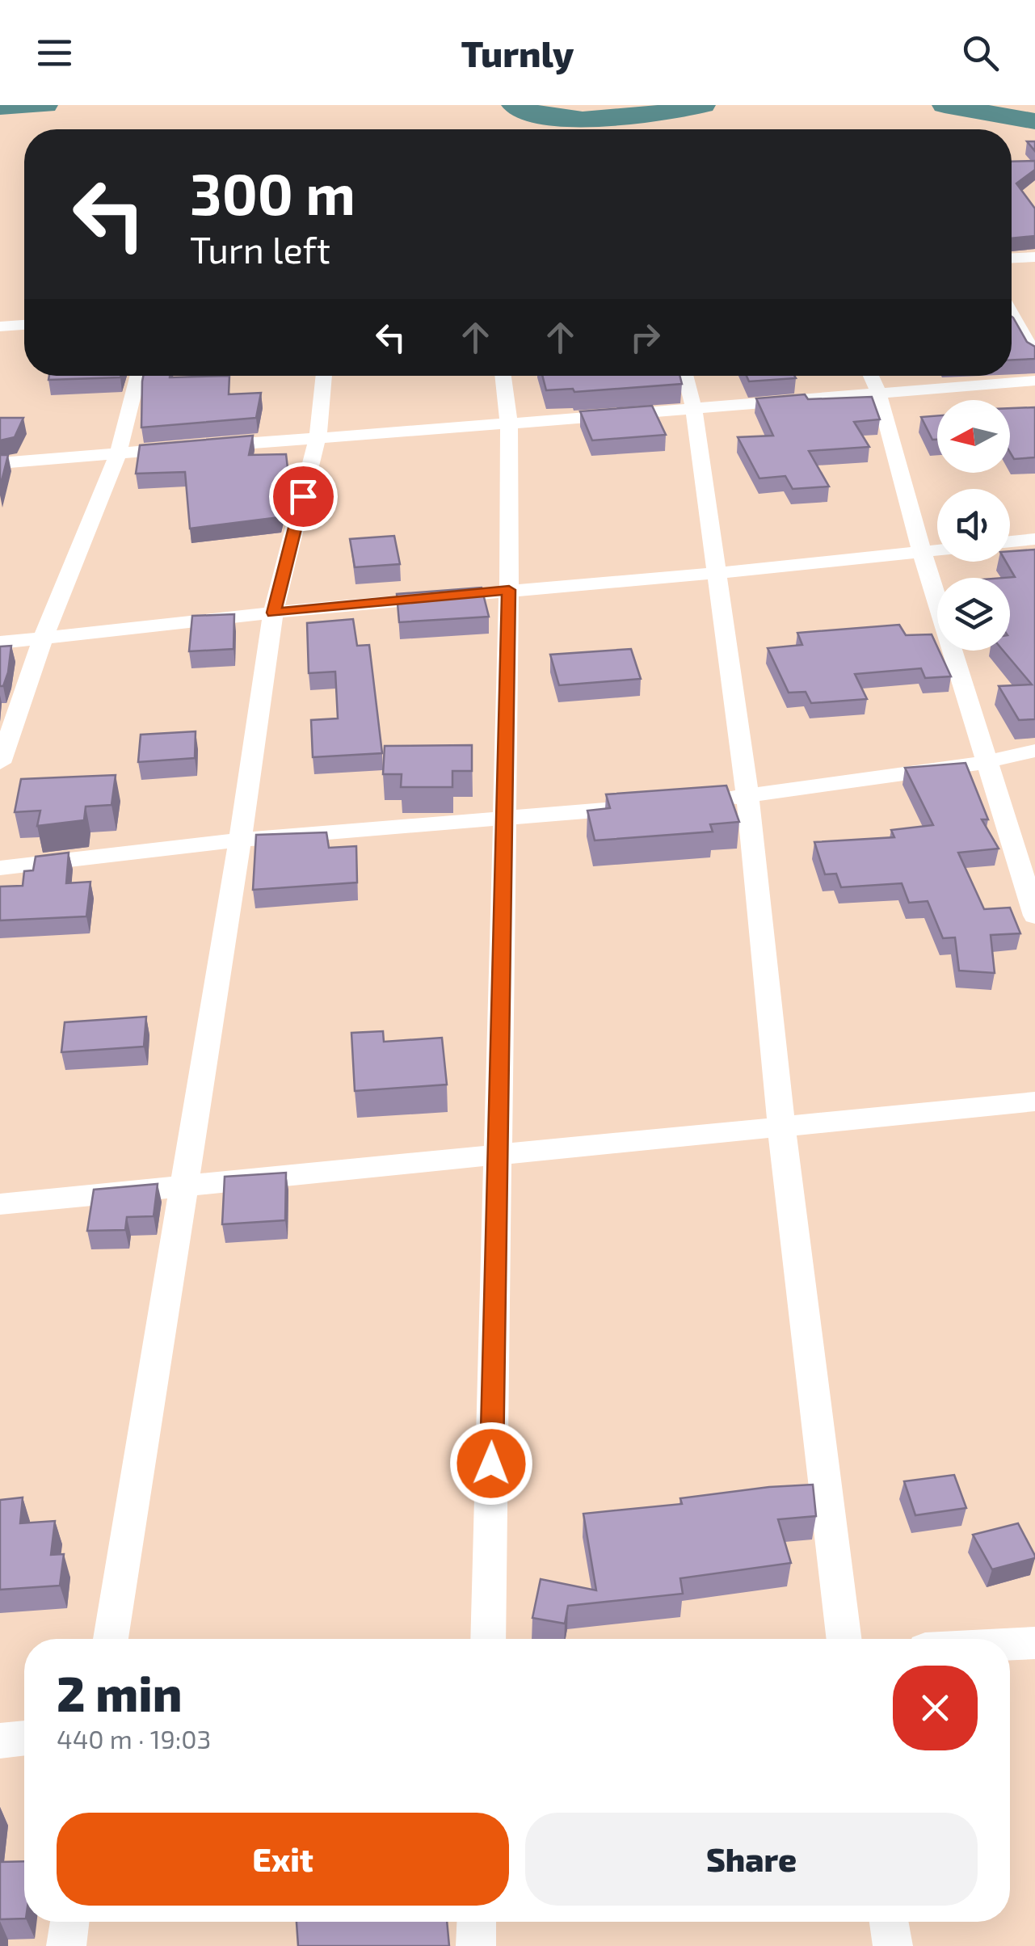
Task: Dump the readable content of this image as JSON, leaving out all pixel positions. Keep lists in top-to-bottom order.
{
  "north": "left",
  "page": {
    "header": "Turnly",
    "turn": ["300 m", "Turn left"],
    "heading": ["2 min", "440 m · 19:03"],
    "buttons": ["Exit", "Share"]
  }
}
